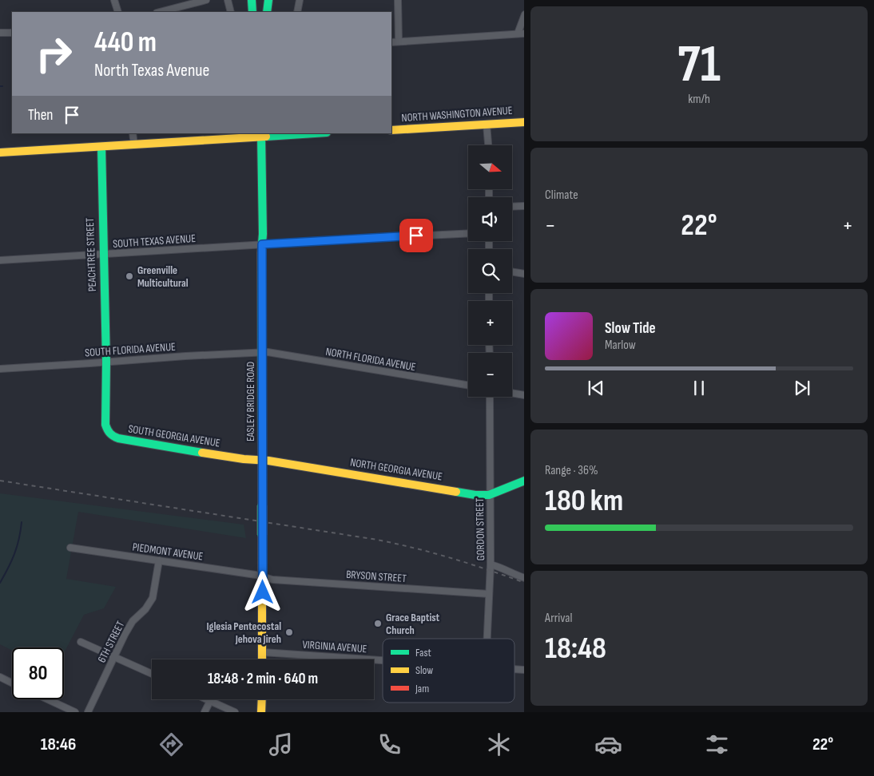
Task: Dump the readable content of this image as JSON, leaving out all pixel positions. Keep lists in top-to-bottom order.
{
  "streets": {
    "main road": [
      "NORTH WASHINGTON AVENUE",
      "PEACHTREE STREET",
      "EASLEY BRIDGE ROAD",
      "SOUTH GEORGIA AVENUE",
      "NORTH GEORGIA AVENUE"
    ],
    "street": [
      "SOUTH TEXAS AVENUE",
      "SOUTH FLORIDA AVENUE",
      "NORTH FLORIDA AVENUE",
      "GORDON STREET",
      "PIEDMONT AVENUE",
      "BRYSON STREET",
      "6TH STREET",
      "VIRGINIA AVENUE"
    ]
  },
  "crossings": [
    ["SOUTH TEXAS AVENUE", "PEACHTREE STREET"],
    ["SOUTH TEXAS AVENUE", "EASLEY BRIDGE ROAD"],
    ["PEACHTREE STREET", "SOUTH FLORIDA AVENUE"],
    ["PEACHTREE STREET", "SOUTH GEORGIA AVENUE"],
    ["SOUTH FLORIDA AVENUE", "NORTH FLORIDA AVENUE"],
    ["SOUTH FLORIDA AVENUE", "EASLEY BRIDGE ROAD"],
    ["SOUTH FLORIDA AVENUE", "SOUTH GEORGIA AVENUE"],
    ["NORTH FLORIDA AVENUE", "EASLEY BRIDGE ROAD"],
    ["EASLEY BRIDGE ROAD", "SOUTH GEORGIA AVENUE"],
    ["EASLEY BRIDGE ROAD", "NORTH GEORGIA AVENUE"],
    ["EASLEY BRIDGE ROAD", "PIEDMONT AVENUE"],
    ["EASLEY BRIDGE ROAD", "BRYSON STREET"],
    ["EASLEY BRIDGE ROAD", "VIRGINIA AVENUE"],
    ["SOUTH GEORGIA AVENUE", "NORTH GEORGIA AVENUE"],
    ["NORTH GEORGIA AVENUE", "GORDON STREET"],
    ["GORDON STREET", "BRYSON STREET"],
    ["PIEDMONT AVENUE", "BRYSON STREET"],
    ["PIEDMONT AVENUE", "6TH STREET"]
  ],
  "places": ["Greenville Multicultural", "Grace Baptist Church", "Iglesia Pentecostal Jehova Jireh"],
  "legend": ["Fast", "Slow", "Jam"],
  "north": "right",
  "page": {
    "tile": [
      ["71", "km/h"],
      "Climate",
      ["Range · 36%", "180 km"],
      ["Arrival", "18:48"]
    ],
    "turn": ["440 m", "North Texas Avenue"],
    "then": "Then",
    "map_buttons": ["+", "−"],
    "heat": ["−", "22°", "+"],
    "song": ["Slow Tide", "Marlow"],
    "limit": "80",
    "trip": "18:48 · 2 min · 640 m",
    "tabs": ["18:46", "22°"]
  }
}
